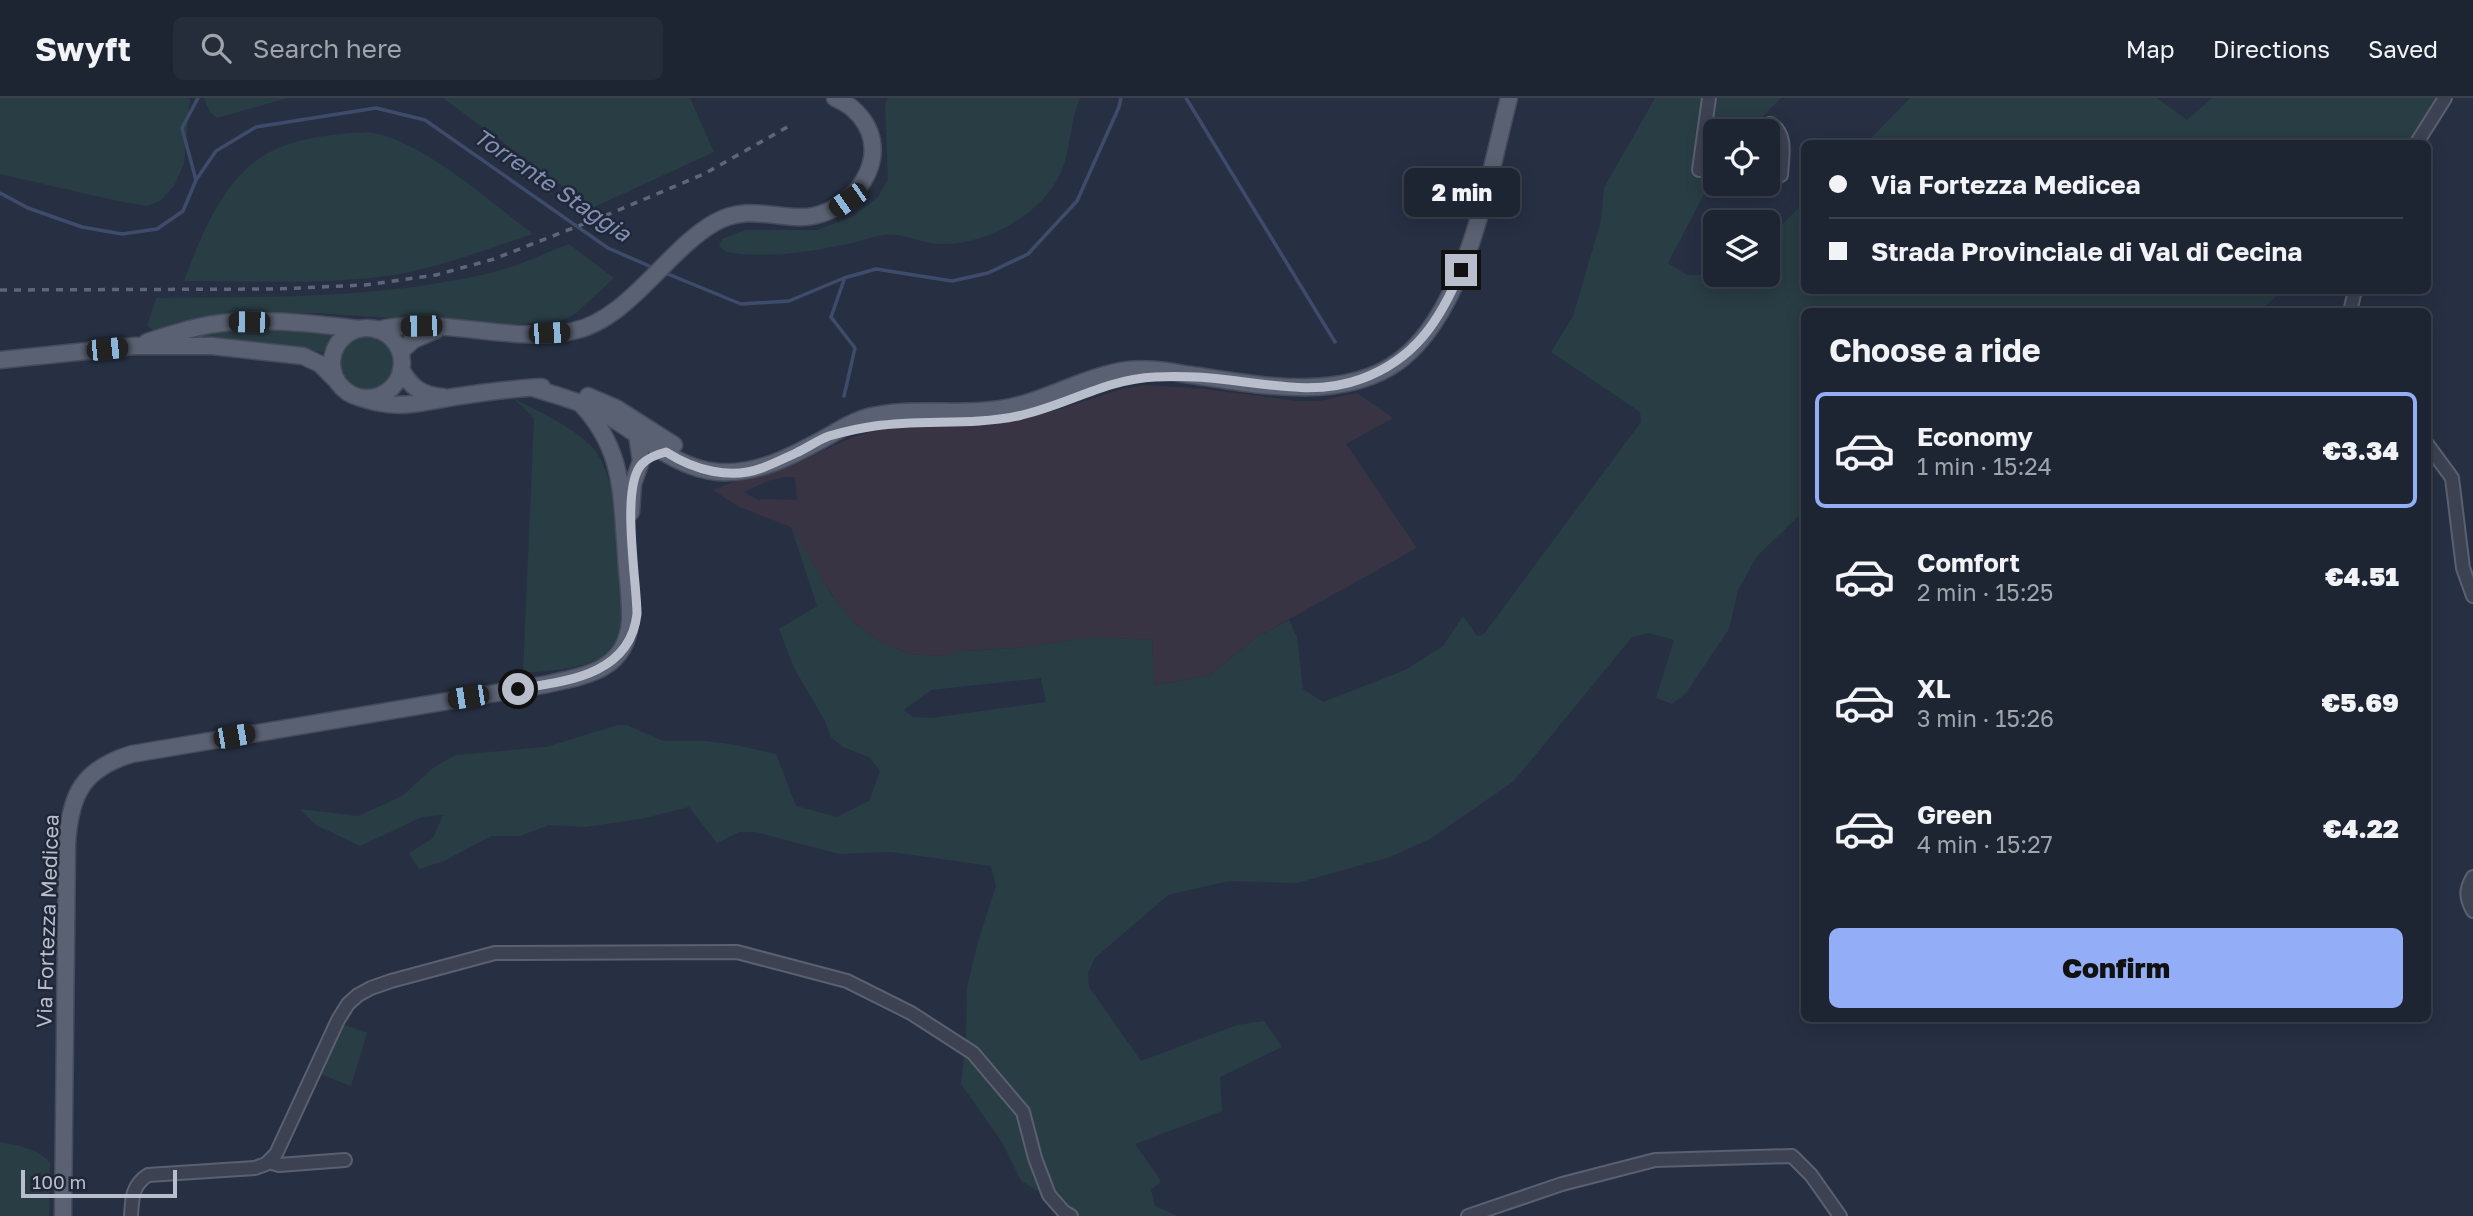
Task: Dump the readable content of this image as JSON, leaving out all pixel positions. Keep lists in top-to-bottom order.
{
  "streets": {
    "main road": ["Via Fortezza Medicea"]
  },
  "water": ["Torrente Staggia"],
  "scale_bar": "100 m",
  "page": {
    "header": "Swyft",
    "search": "Search here",
    "nav": ["Map", "Directions", "Saved"],
    "banner": ["Via Fortezza Medicea", "Strada Provinciale di Val di Cecina"],
    "bubble": "2 min",
    "heading": "Choose a ride",
    "list": [
      {
        "name": "Economy",
        "note": "1 min · 15:24",
        "value": "€3.34"
      },
      {
        "name": "Comfort",
        "note": "2 min · 15:25",
        "value": "€4.51"
      },
      {
        "name": "XL",
        "note": "3 min · 15:26",
        "value": "€5.69"
      },
      {
        "name": "Green",
        "note": "4 min · 15:27",
        "value": "€4.22"
      }
    ],
    "buttons": "Confirm",
    "scale": "100 m"
  }
}
